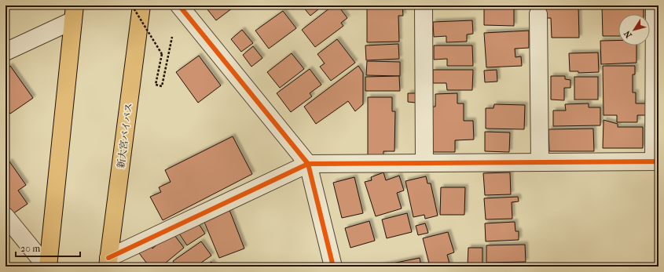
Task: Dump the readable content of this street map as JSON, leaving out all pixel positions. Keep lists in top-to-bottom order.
{
  "streets": {
    "highway": ["新大宮バイパス"]
  },
  "scale_bar": "20 m",
  "north": "bottom left"
}
